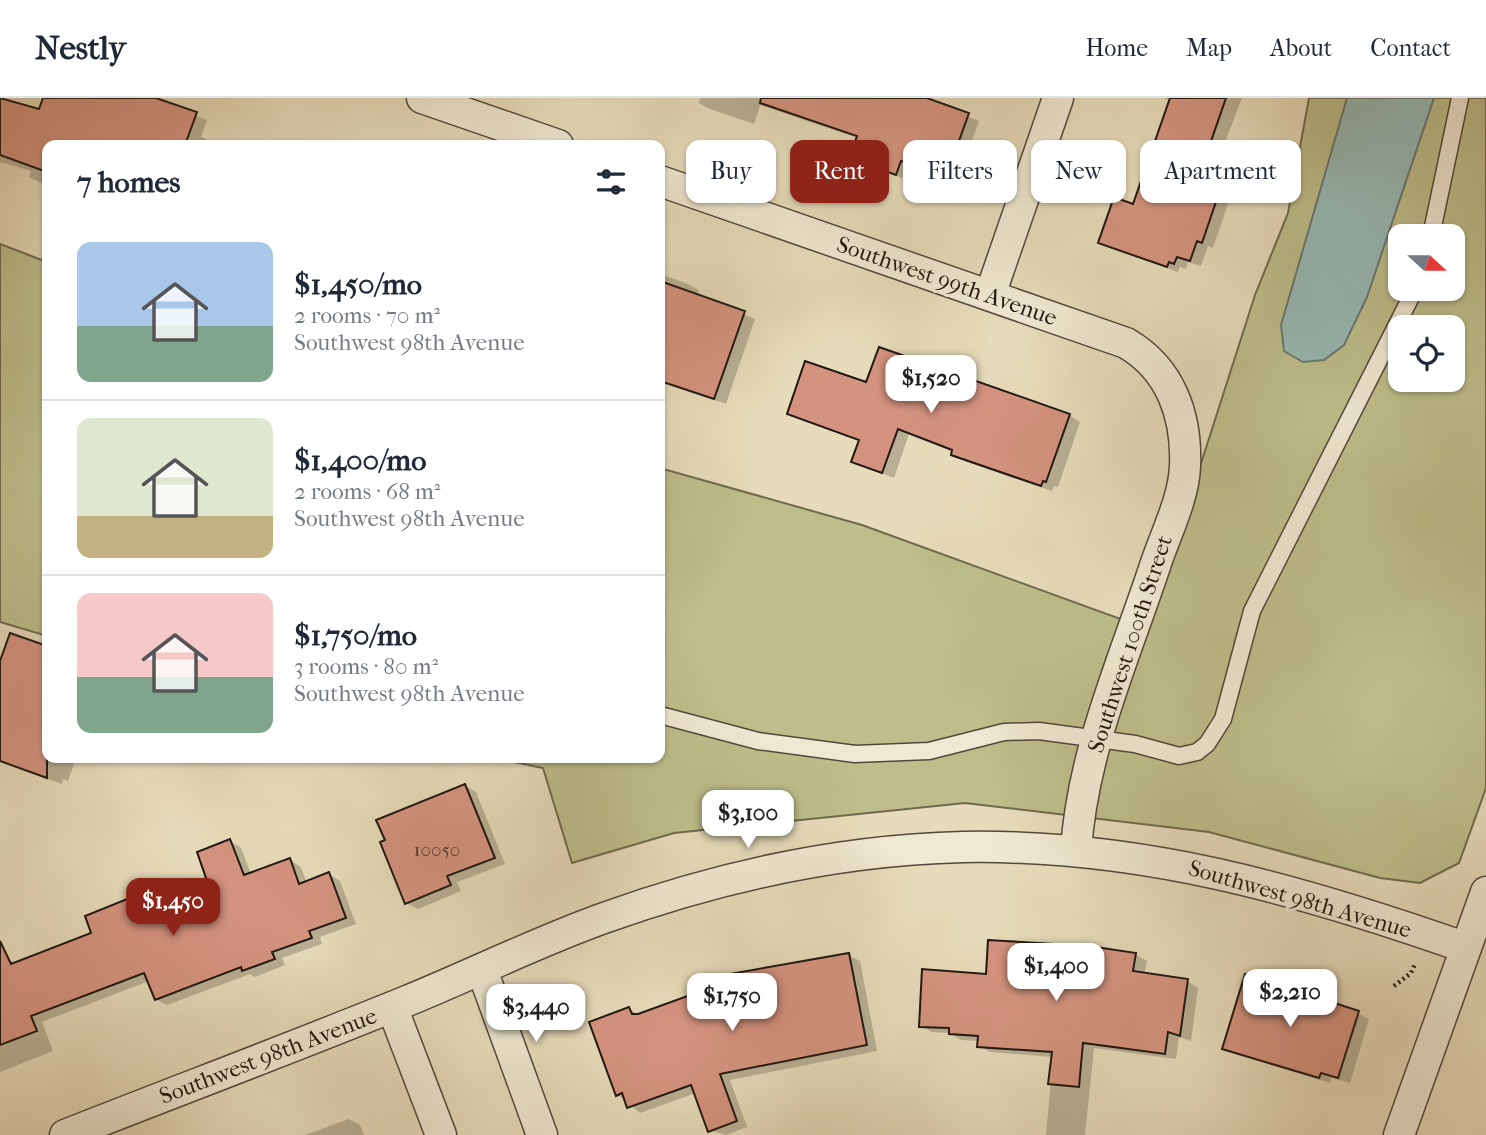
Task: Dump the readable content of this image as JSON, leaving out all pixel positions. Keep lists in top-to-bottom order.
{
  "streets": {
    "street": ["Southwest 99th Avenue", "Southwest 100th Street", "Southwest 98th Avenue"]
  },
  "crossings": [
    ["Southwest 99th Avenue", "Southwest 100th Street"],
    ["Southwest 100th Street", "Southwest 98th Avenue"]
  ],
  "house_numbers": ["10050"],
  "north": "right",
  "page": {
    "header": "Nestly",
    "nav": [
      "Home",
      "Map",
      "About",
      "Contact"
    ],
    "chip": [
      "Buy",
      "Rent",
      "Filters",
      "New",
      "Apartment"
    ],
    "heading": "7 homes",
    "list": [
      {
        "name": "$1,450/mo",
        "note": "2 rooms · 70 m² · Southwest 98th Avenue"
      },
      {
        "name": "$1,400/mo",
        "note": "2 rooms · 68 m² · Southwest 98th Avenue"
      },
      {
        "name": "$1,750/mo",
        "note": "3 rooms · 80 m² · Southwest 98th Avenue"
      }
    ],
    "price": [
      "$1,520",
      "$3,100",
      "$1,450",
      "$1,400",
      "$2,210",
      "$1,750",
      "$3,440"
    ]
  }
}
